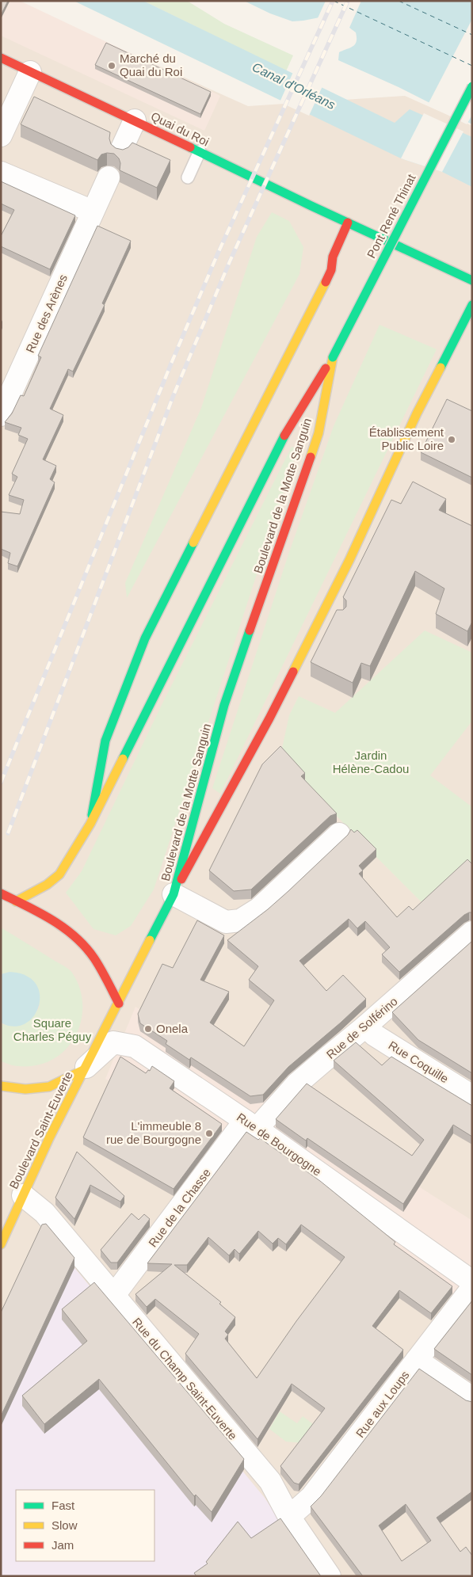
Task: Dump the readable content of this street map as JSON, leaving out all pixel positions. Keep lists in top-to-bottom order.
{
  "streets": {
    "main road": [
      "Quai du Roi",
      "Pont René Thinat",
      "Boulevard de la Motte Sanguin",
      "Boulevard Saint-Euverte"
    ],
    "street": [
      "Rue des Arènes",
      "Rue de Solférino",
      "Rue Coquille",
      "Rue de Bourgogne",
      "Rue de la Chasse",
      "Rue du Champ Saint-Euverte",
      "Rue aux Loups"
    ]
  },
  "crossings": [
    ["Quai du Roi", "Boulevard de la Motte Sanguin"],
    ["Pont René Thinat", "Boulevard de la Motte Sanguin"],
    ["Rue de Solférino", "Rue Coquille"],
    ["Rue de Solférino", "Rue de Bourgogne"],
    ["Rue de Solférino", "Rue de la Chasse"],
    ["Boulevard Saint-Euverte", "Rue de Bourgogne"],
    ["Boulevard Saint-Euverte", "Rue du Champ Saint-Euverte"],
    ["Rue de Bourgogne", "Rue de la Chasse"],
    ["Rue de Bourgogne", "Rue aux Loups"],
    ["Rue de la Chasse", "Rue du Champ Saint-Euverte"],
    ["Rue du Champ Saint-Euverte", "Rue aux Loups"]
  ],
  "water": ["Canal d'Orléans"],
  "parks": ["Jardin Hélène-Cadou", "Square Charles Péguy"],
  "places": [
    "Marché du Quai du Roi",
    "Établissement Public Loire",
    "Onela",
    "L'immeuble 8 rue de Bourgogne"
  ],
  "legend": ["Fast", "Slow", "Jam"]
}
